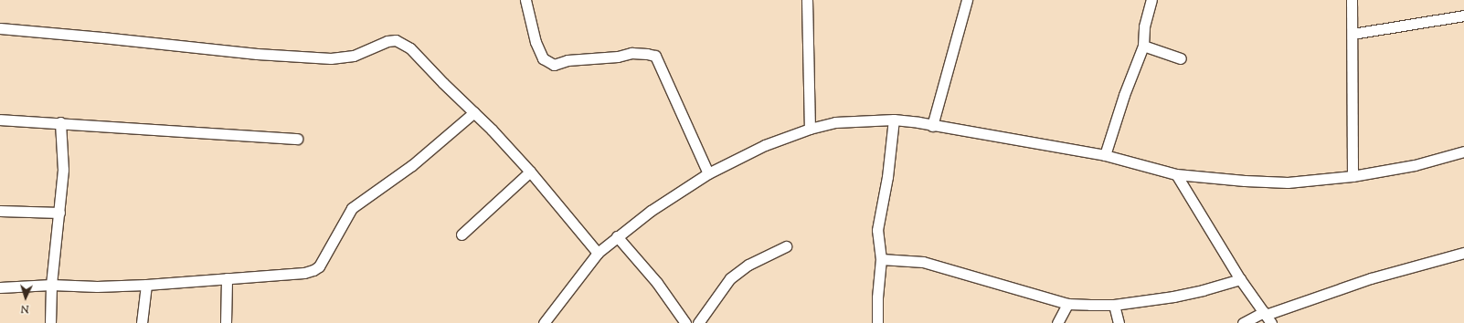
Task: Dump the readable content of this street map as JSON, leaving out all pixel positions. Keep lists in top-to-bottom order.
{
  "north": "bottom"
}
